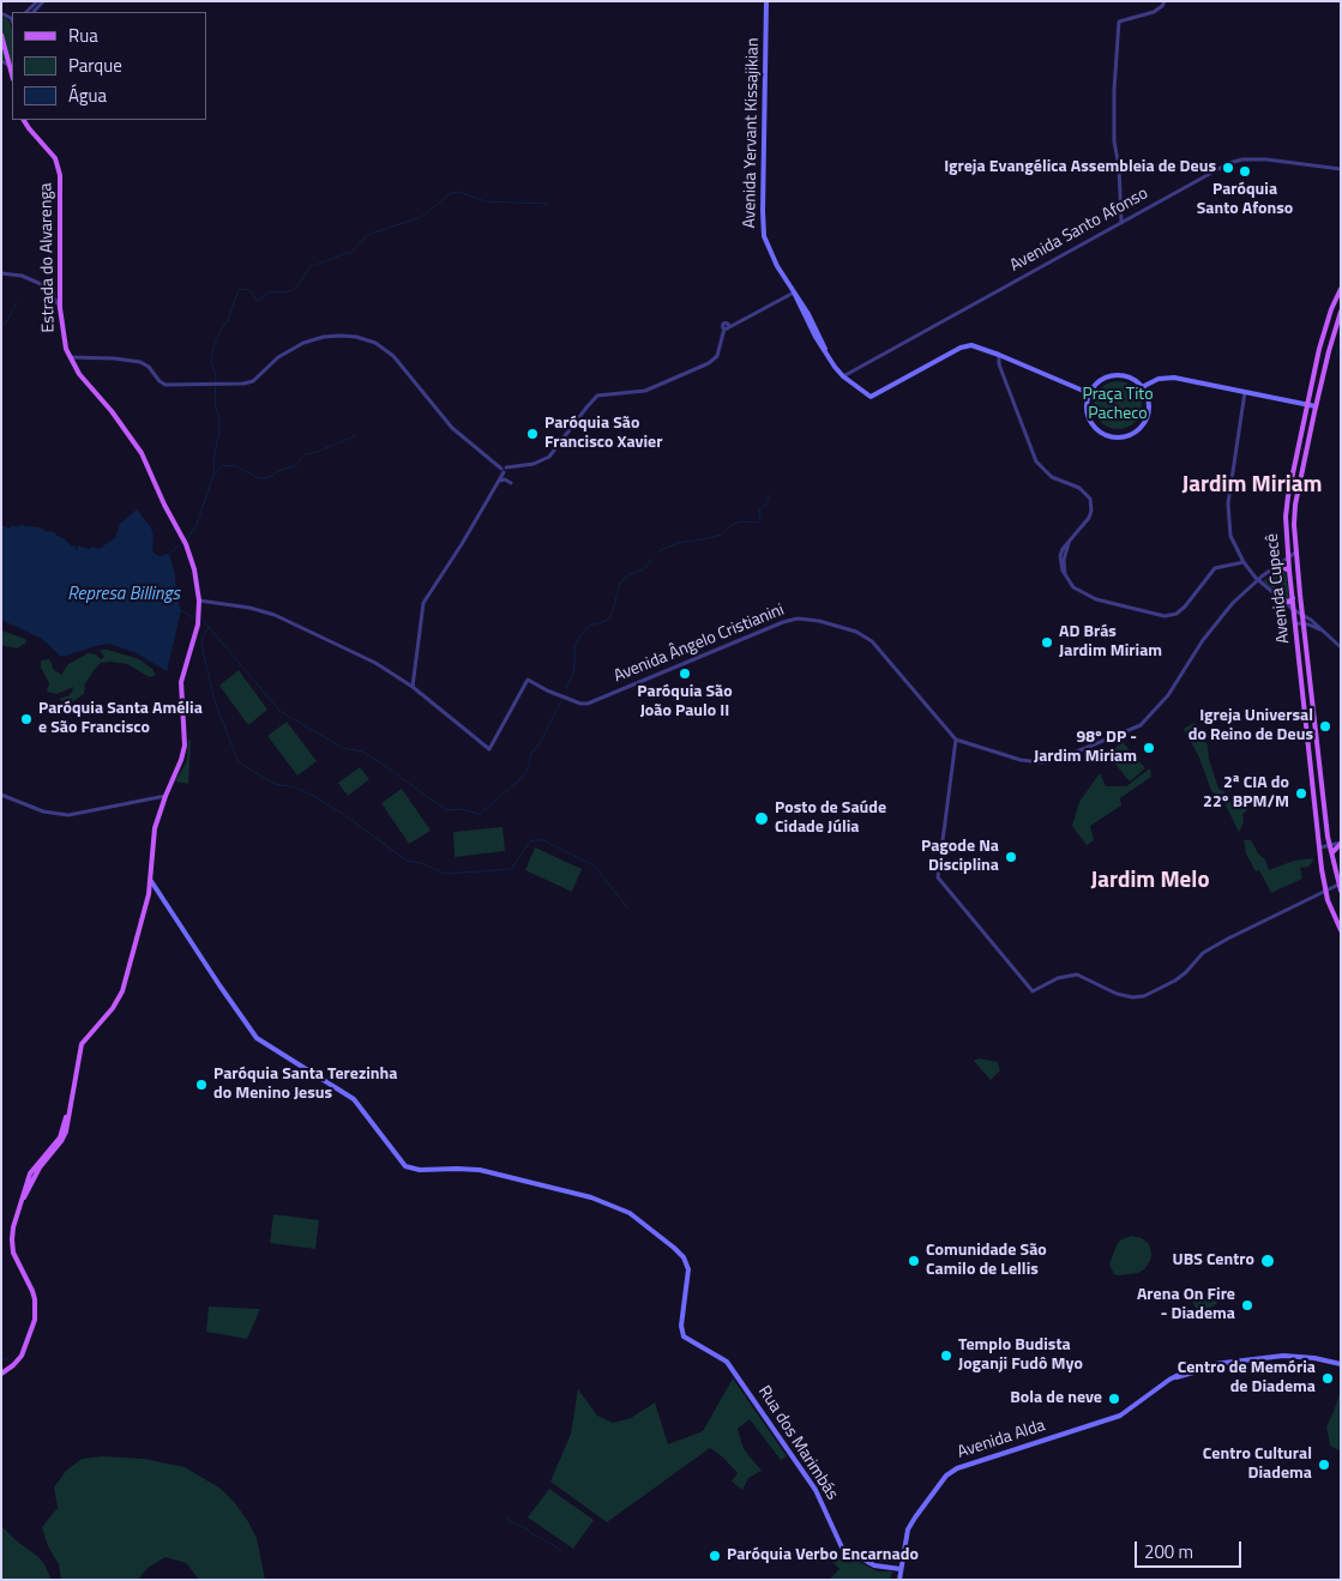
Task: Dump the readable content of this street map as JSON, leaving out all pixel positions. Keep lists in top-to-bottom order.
{
  "streets": {
    "main road": [
      "Avenida Yervant Kissajikian",
      "Estrada do Alvarenga",
      "Avenida Cupecê",
      "Avenida Alda",
      "Rua dos Marimbás"
    ],
    "street": ["Avenida Santo Afonso", "Avenida Ângelo Cristianini"]
  },
  "crossings": [
    ["Avenida Yervant Kissajikian", "Avenida Santo Afonso"],
    ["Estrada do Alvarenga", "Rua dos Marimbás"],
    ["Avenida Alda", "Rua dos Marimbás"]
  ],
  "districts": ["Jardim Miriam", "Jardim Melo"],
  "water": ["Represa Billings"],
  "parks": ["Praça Tito Pacheco"],
  "places": [
    "Igreja Evangélica Assembleia de Deus",
    "Paróquia Santo Afonso",
    "Paróquia São Francisco Xavier",
    "AD Brás Jardim Miriam",
    "Paróquia São João Paulo II",
    "Paróquia Santa Amélia e São Francisco",
    "Igreja Universal do Reino de Deus",
    "98º DP - Jardim Miriam",
    "2ª CIA do 22º BPM/M",
    "Posto de Saúde Cidade Júlia",
    "Pagode Na Disciplina",
    "Paróquia Santa Terezinha do Menino Jesus",
    "Comunidade São Camilo de Lellis",
    "UBS Centro",
    "Arena On Fire - Diadema",
    "Templo Budista Joganji Fudô Myo",
    "Centro de Memória de Diadema",
    "Bola de neve",
    "Centro Cultural Diadema",
    "Paróquia Verbo Encarnado"
  ],
  "legend": ["Rua", "Parque", "Água"],
  "scale_bar": "200 m"
}
